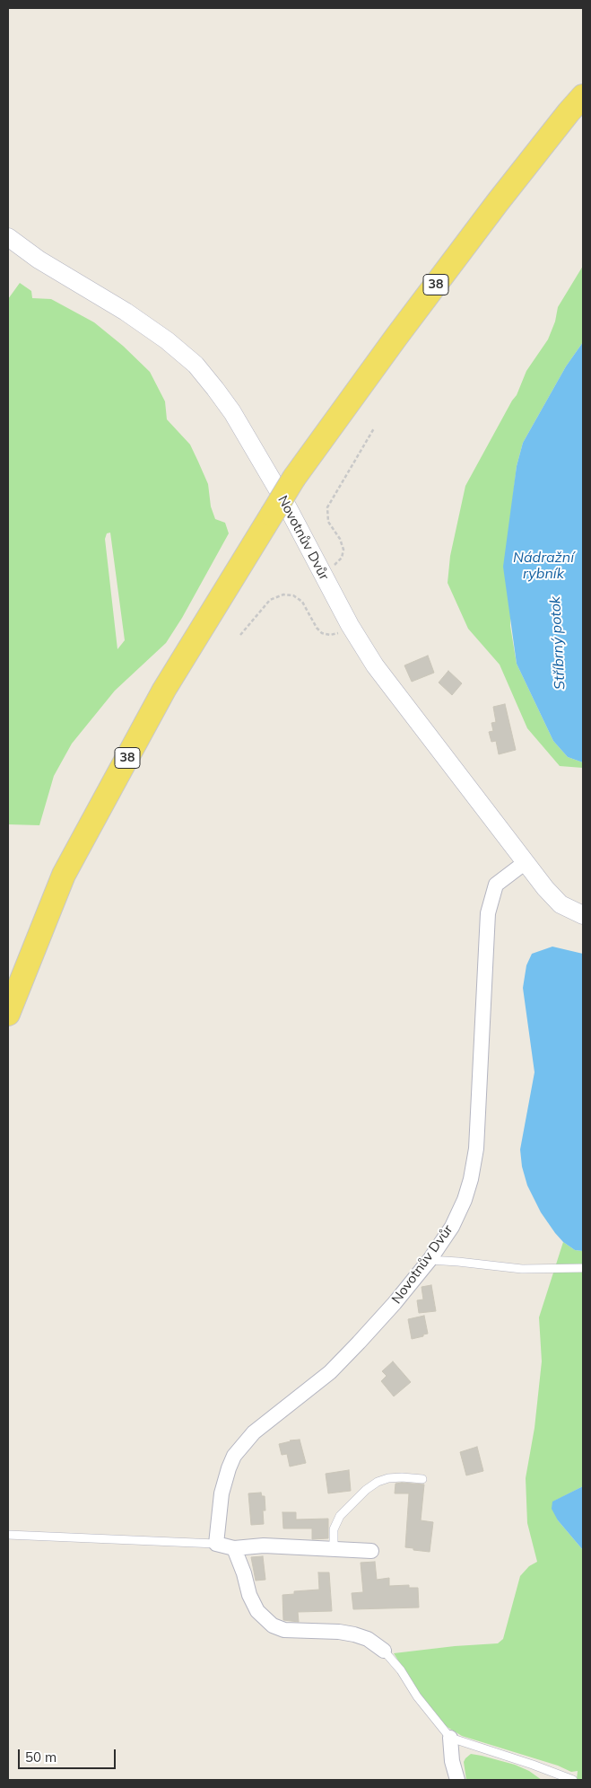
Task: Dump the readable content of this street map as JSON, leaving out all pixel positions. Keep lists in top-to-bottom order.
{
  "streets": {
    "main road": ["38"],
    "street": ["Novotnův Dvůr"]
  },
  "water": ["Nádražní rybník", "Stříbrný potok"],
  "scale_bar": "50 m"
}
